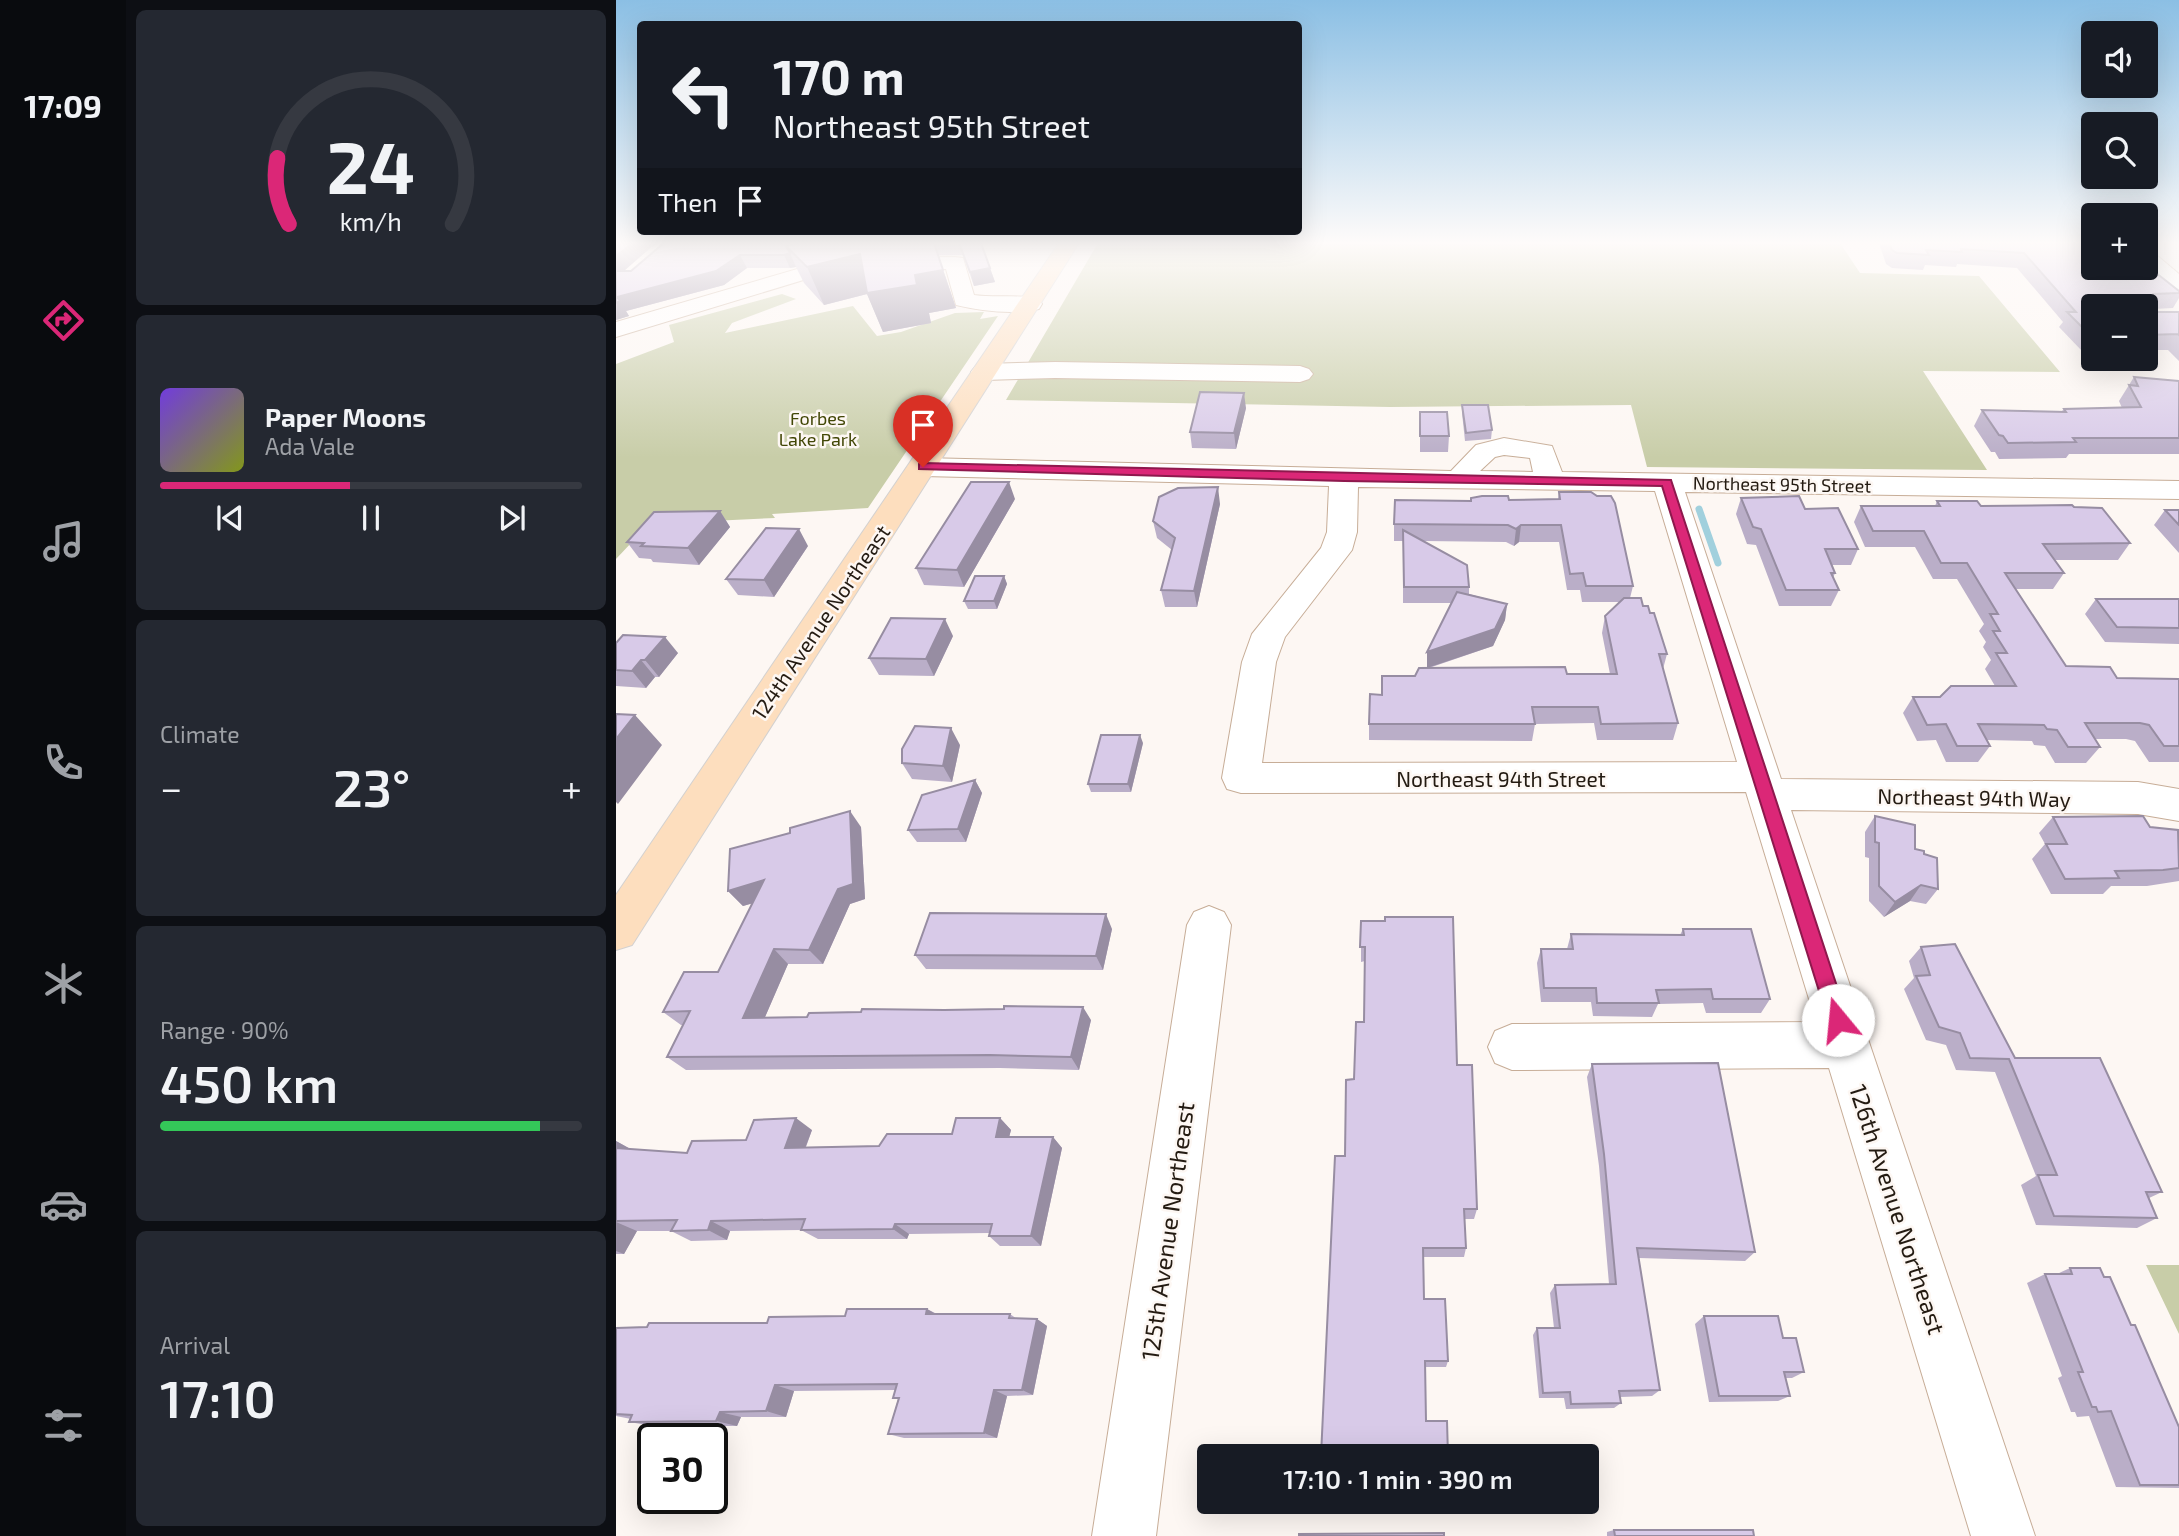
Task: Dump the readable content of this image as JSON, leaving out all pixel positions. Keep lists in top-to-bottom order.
{
  "streets": {
    "main road": ["124th Avenue Northeast"],
    "street": [
      "Northeast 95th Street",
      "Northeast 94th Street",
      "Northeast 94th Way",
      "126th Avenue Northeast",
      "125th Avenue Northeast"
    ]
  },
  "crossings": [
    ["Northeast 95th Street", "124th Avenue Northeast"],
    ["Northeast 95th Street", "Northeast 94th Street"],
    ["Northeast 95th Street", "126th Avenue Northeast"],
    ["Northeast 94th Street", "Northeast 94th Way"],
    ["Northeast 94th Street", "126th Avenue Northeast"],
    ["Northeast 94th Way", "126th Avenue Northeast"]
  ],
  "parks": ["Forbes Lake Park"],
  "page": {
    "tabs": "17:09",
    "map_buttons": ["+", "−"],
    "turn": ["170 m", "Northeast 95th Street"],
    "then": "Then",
    "song": ["Paper Moons", "Ada Vale"],
    "tile": [
      "Climate",
      ["Range · 90%", "450 km"],
      ["Arrival", "17:10"]
    ],
    "heat": ["−", "23°", "+"],
    "limit": "30",
    "trip": "17:10 · 1 min · 390 m",
    "gauge": ["24", "km/h"]
  }
}
